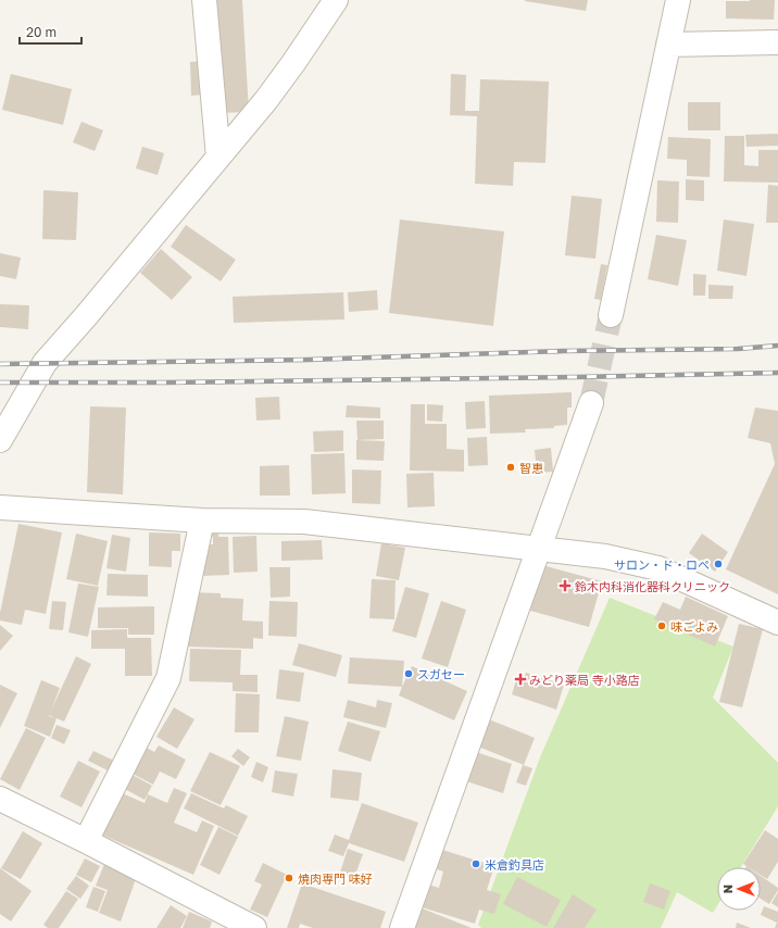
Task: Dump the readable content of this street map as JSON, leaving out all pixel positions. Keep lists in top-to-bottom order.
{
  "places": {
    "other": [
      "智恵",
      "サロン・ド・ロペ",
      "味ごよみ",
      "スガセー",
      "米倉釣具店",
      "焼肉専門 味好"
    ],
    "health": ["鈴木内科消化器科クリニック", "みどり薬局 寺小路店"]
  },
  "scale_bar": "20 m",
  "north": "left"
}
